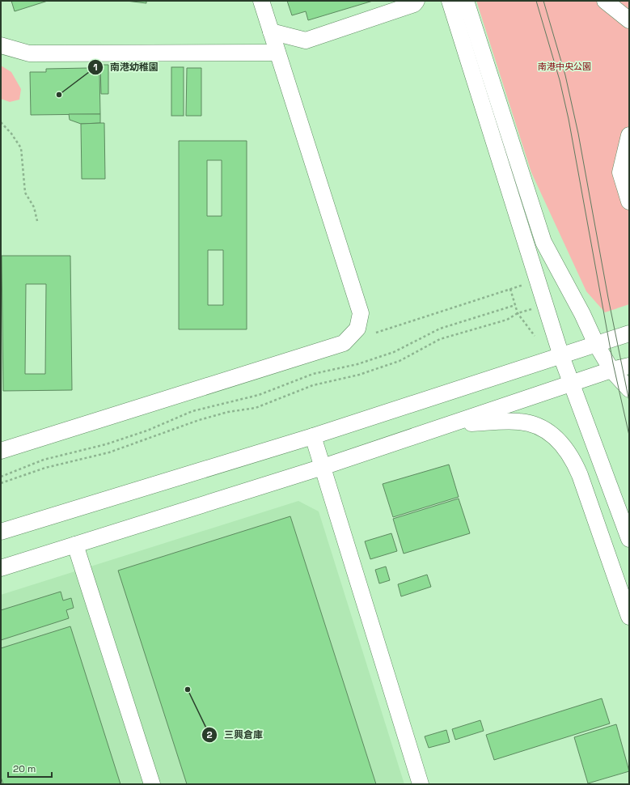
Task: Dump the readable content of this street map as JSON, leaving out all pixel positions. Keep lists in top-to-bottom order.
{
  "parks": ["南港中央公園"],
  "places": ["南港幼稚園", "三興倉庫"],
  "scale_bar": "20 m"
}
